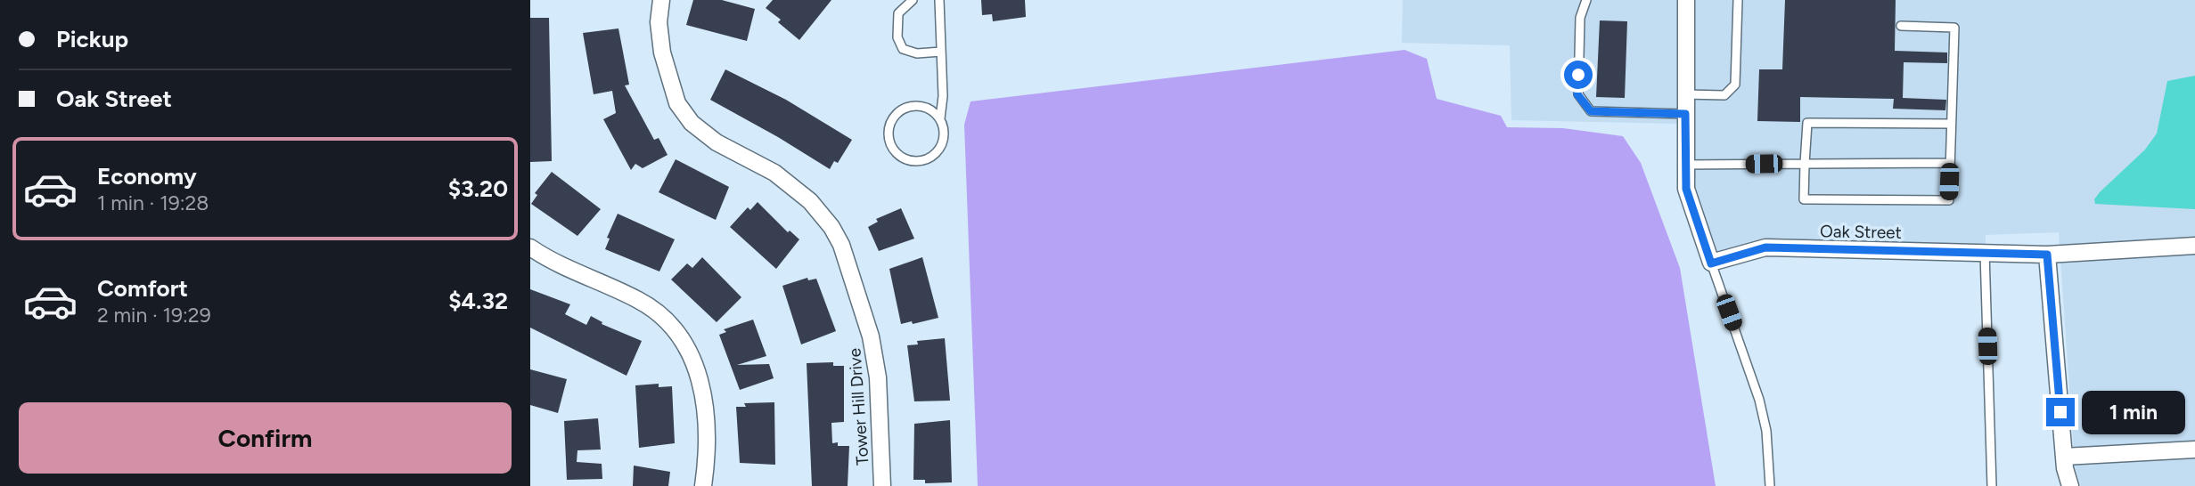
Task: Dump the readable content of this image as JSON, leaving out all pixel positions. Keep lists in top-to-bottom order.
{
  "streets": {
    "street": ["Oak Street", "Tower Hill Drive"]
  },
  "page": {
    "banner": ["Pickup", "Oak Street"],
    "list": [
      {
        "name": "Economy",
        "note": "1 min · 19:28",
        "value": "$3.20"
      },
      {
        "name": "Comfort",
        "note": "2 min · 19:29",
        "value": "$4.32"
      }
    ],
    "buttons": "Confirm",
    "bubble": "1 min"
  }
}
